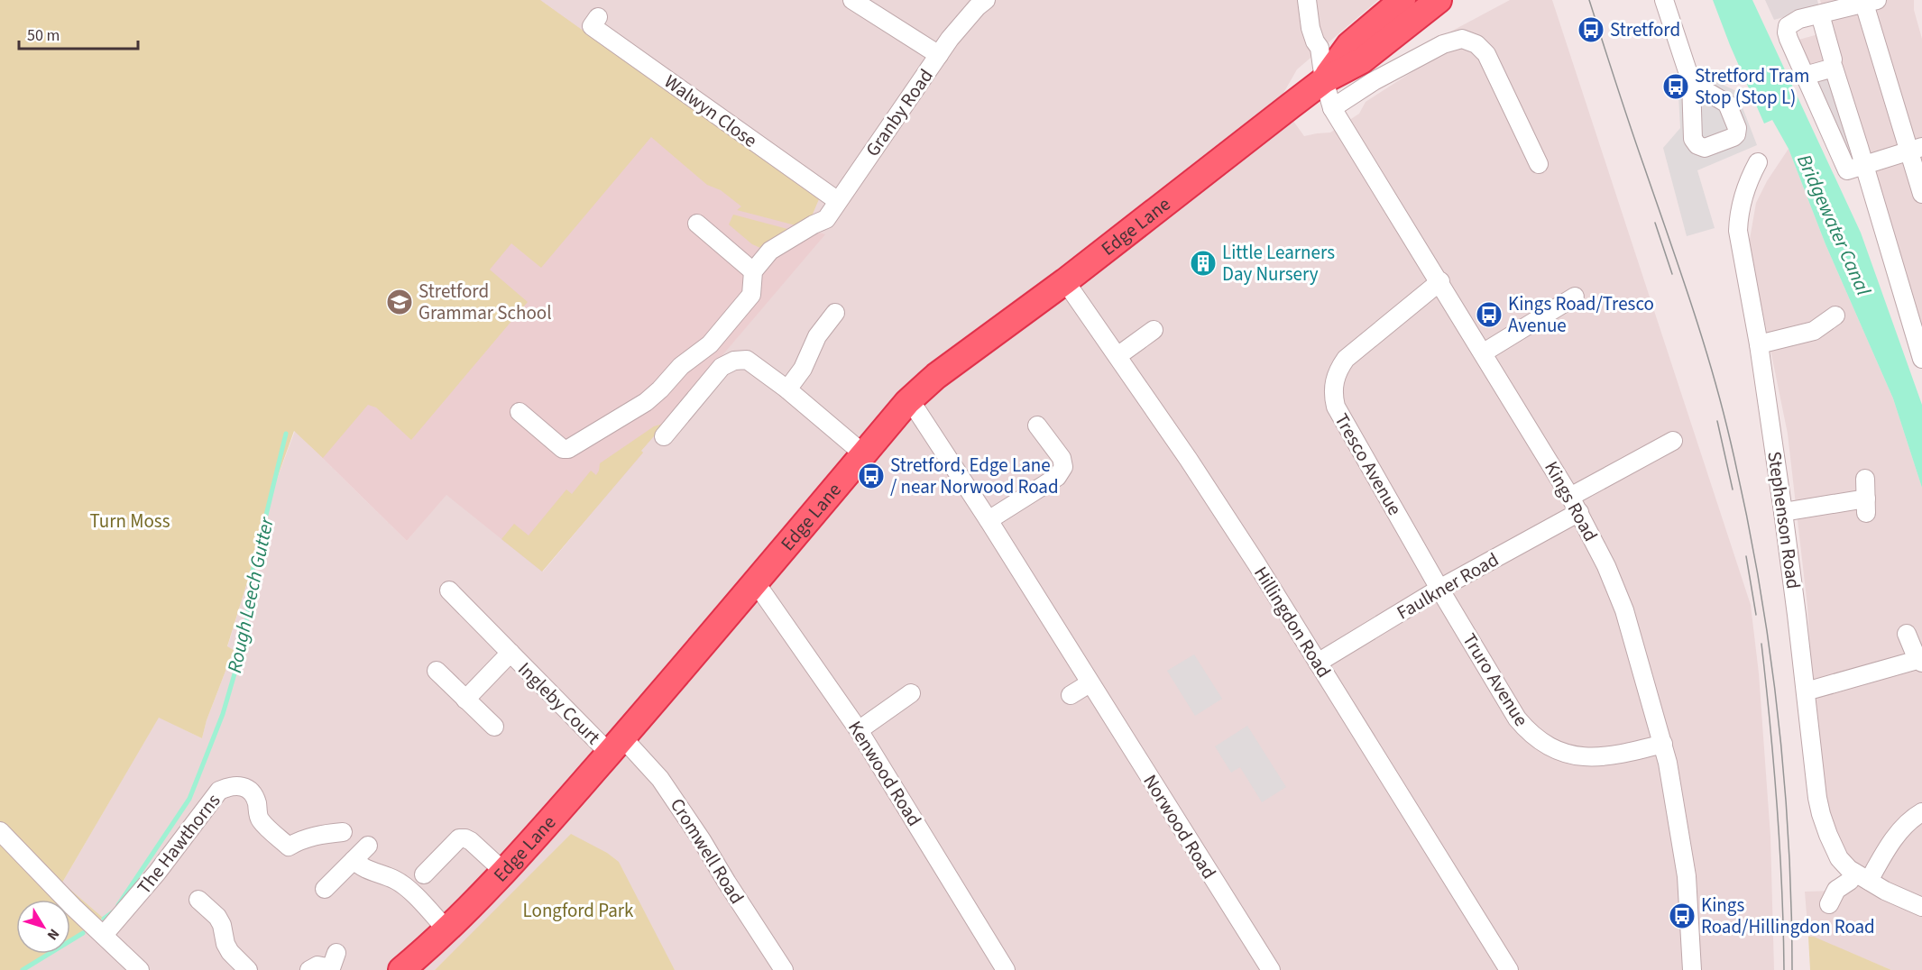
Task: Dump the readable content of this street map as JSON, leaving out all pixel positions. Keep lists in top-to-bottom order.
{
  "streets": {
    "highway": ["Edge Lane"],
    "street": [
      "Walwyn Close",
      "Granby Road",
      "Tresco Avenue",
      "Kings Road",
      "Stephenson Road",
      "Faulkner Road",
      "Hillingdon Road",
      "Truro Avenue",
      "Ingleby Court",
      "Kenwood Road",
      "Norwood Road",
      "The Hawthorns",
      "Cromwell Road"
    ]
  },
  "crossings": [
    ["Walwyn Close", "Granby Road"],
    ["Edge Lane", "Kings Road"],
    ["Edge Lane", "Hillingdon Road"],
    ["Edge Lane", "Ingleby Court"],
    ["Edge Lane", "Kenwood Road"],
    ["Edge Lane", "Norwood Road"],
    ["Edge Lane", "Cromwell Road"],
    ["Tresco Avenue", "Kings Road"],
    ["Tresco Avenue", "Faulkner Road"],
    ["Tresco Avenue", "Truro Avenue"],
    ["Kings Road", "Faulkner Road"],
    ["Kings Road", "Truro Avenue"],
    ["Faulkner Road", "Hillingdon Road"],
    ["Faulkner Road", "Truro Avenue"],
    ["Ingleby Court", "Cromwell Road"]
  ],
  "water": ["Bridgewater Canal", "Rough Leech Gutter"],
  "parks": ["Turn Moss", "Longford Park"],
  "places": {
    "bus stop": [
      "Stretford",
      "Stretford Tram Stop (Stop L)",
      "Kings Road/Tresco Avenue",
      "Stretford, Edge Lane / near Norwood Road",
      "Kings Road/Hillingdon Road"
    ],
    "building": ["Little Learners Day Nursery"],
    "school or university": ["Stretford Grammar School"]
  },
  "scale_bar": "50 m",
  "north": "bottom right"
}
